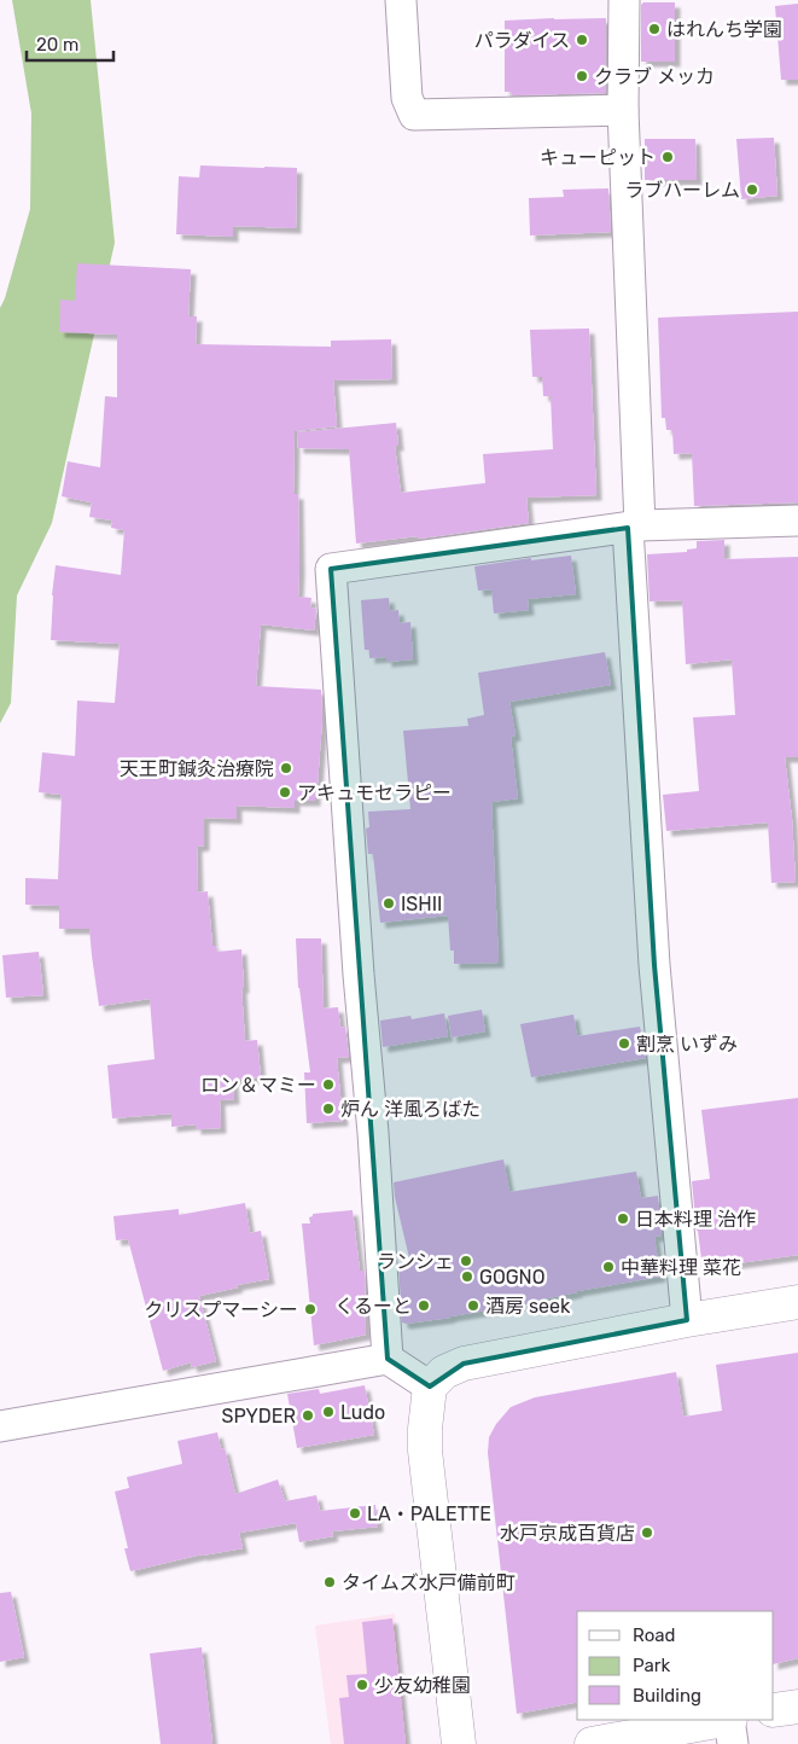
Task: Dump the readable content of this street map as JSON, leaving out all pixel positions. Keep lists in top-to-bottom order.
{
  "places": [
    "はれんち学園",
    "パラダイス",
    "クラブ メッカ",
    "キューピット",
    "ラブハーレム",
    "天王町鍼灸治療院",
    "アキュモセラピー",
    "ISHII",
    "割烹 いずみ",
    "ロン＆マミー",
    "炉ん 洋風ろばた",
    "日本料理 治作",
    "ランシェ",
    "中華料理 菜花",
    "GOGNO",
    "くるーと",
    "酒房 seek",
    "クリスプマーシー",
    "Ludo",
    "SPYDER",
    "LA・PALETTE",
    "水戸京成百貨店",
    "タイムズ水戸備前町",
    "少友幼稚園"
  ],
  "legend": ["Road", "Park", "Building"],
  "scale_bar": "20 m"
}
